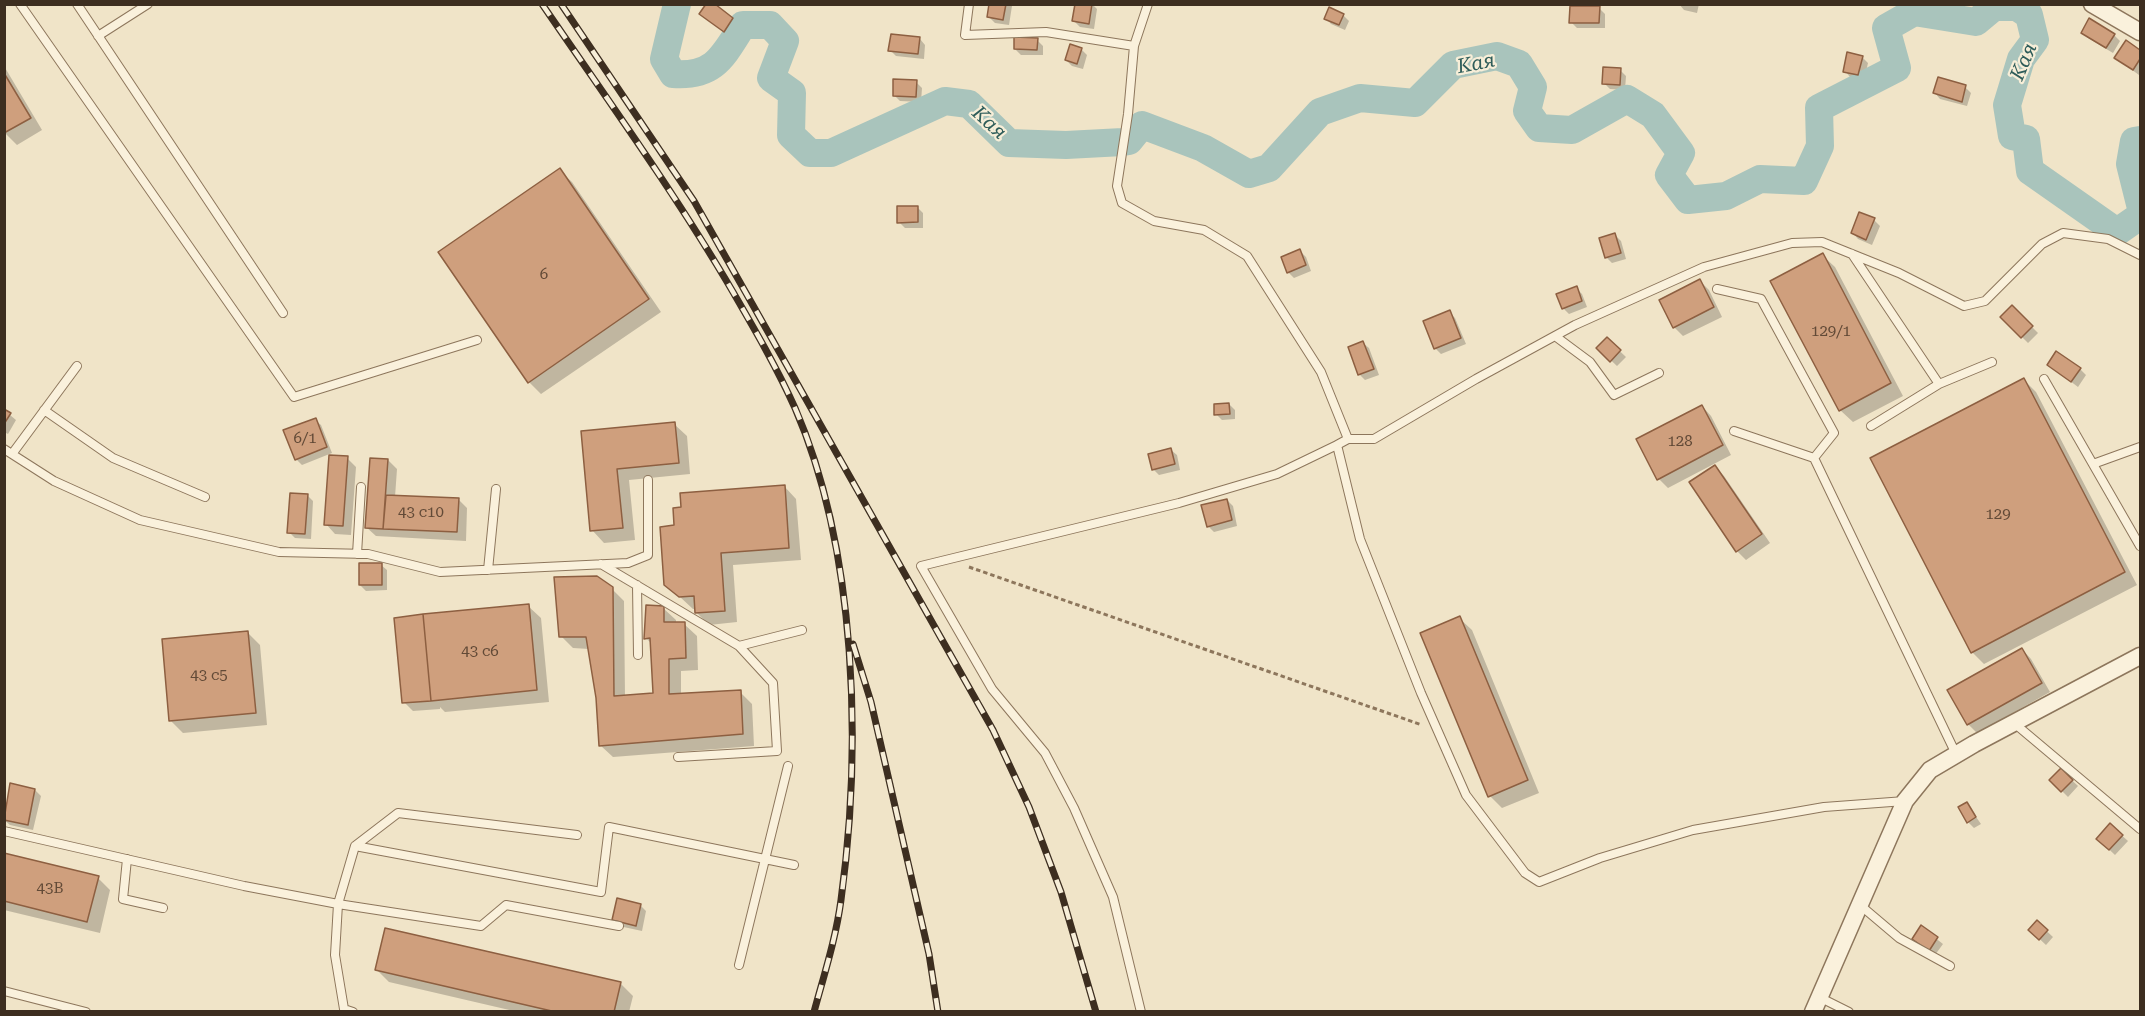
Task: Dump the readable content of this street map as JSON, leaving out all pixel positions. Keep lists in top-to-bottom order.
{
  "water": ["Кая"],
  "house_numbers": [
    "6",
    "129/1",
    "6/1",
    "128",
    "43 с10",
    "129",
    "43 с6",
    "43 с5",
    "43В"
  ]
}
